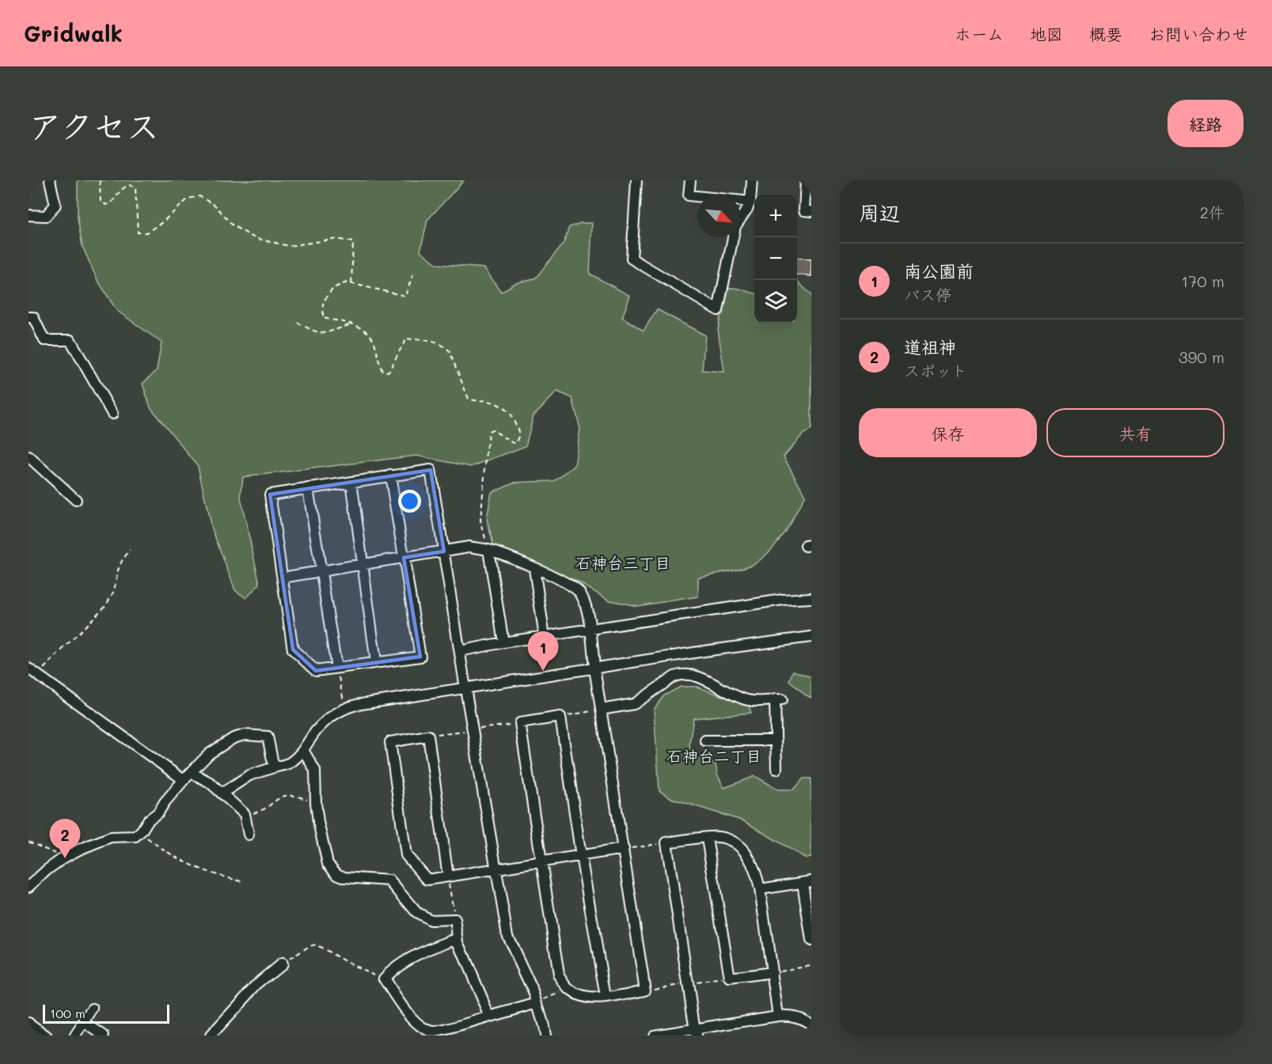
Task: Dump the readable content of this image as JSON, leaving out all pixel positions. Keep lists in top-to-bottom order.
{
  "districts": ["石神台三丁目", "石神台二丁目"],
  "scale_bar": "100 m",
  "north": "bottom right",
  "page": {
    "header": "Gridwalk",
    "nav": [
      "ホーム",
      "地図",
      "概要",
      "お問い合わせ"
    ],
    "title": "アクセス",
    "buttons": [
      "経路",
      ["保存", "共有"]
    ],
    "heading": ["周辺", "2件"],
    "map_buttons": ["+", "−"],
    "list": [
      {
        "mark": "1",
        "name": "南公園前",
        "note": "バス停",
        "value": "170 m"
      },
      {
        "mark": "2",
        "name": "道祖神",
        "note": "スポット",
        "value": "390 m"
      }
    ],
    "pins": ["1", "2"],
    "scale": "100 m"
  }
}
